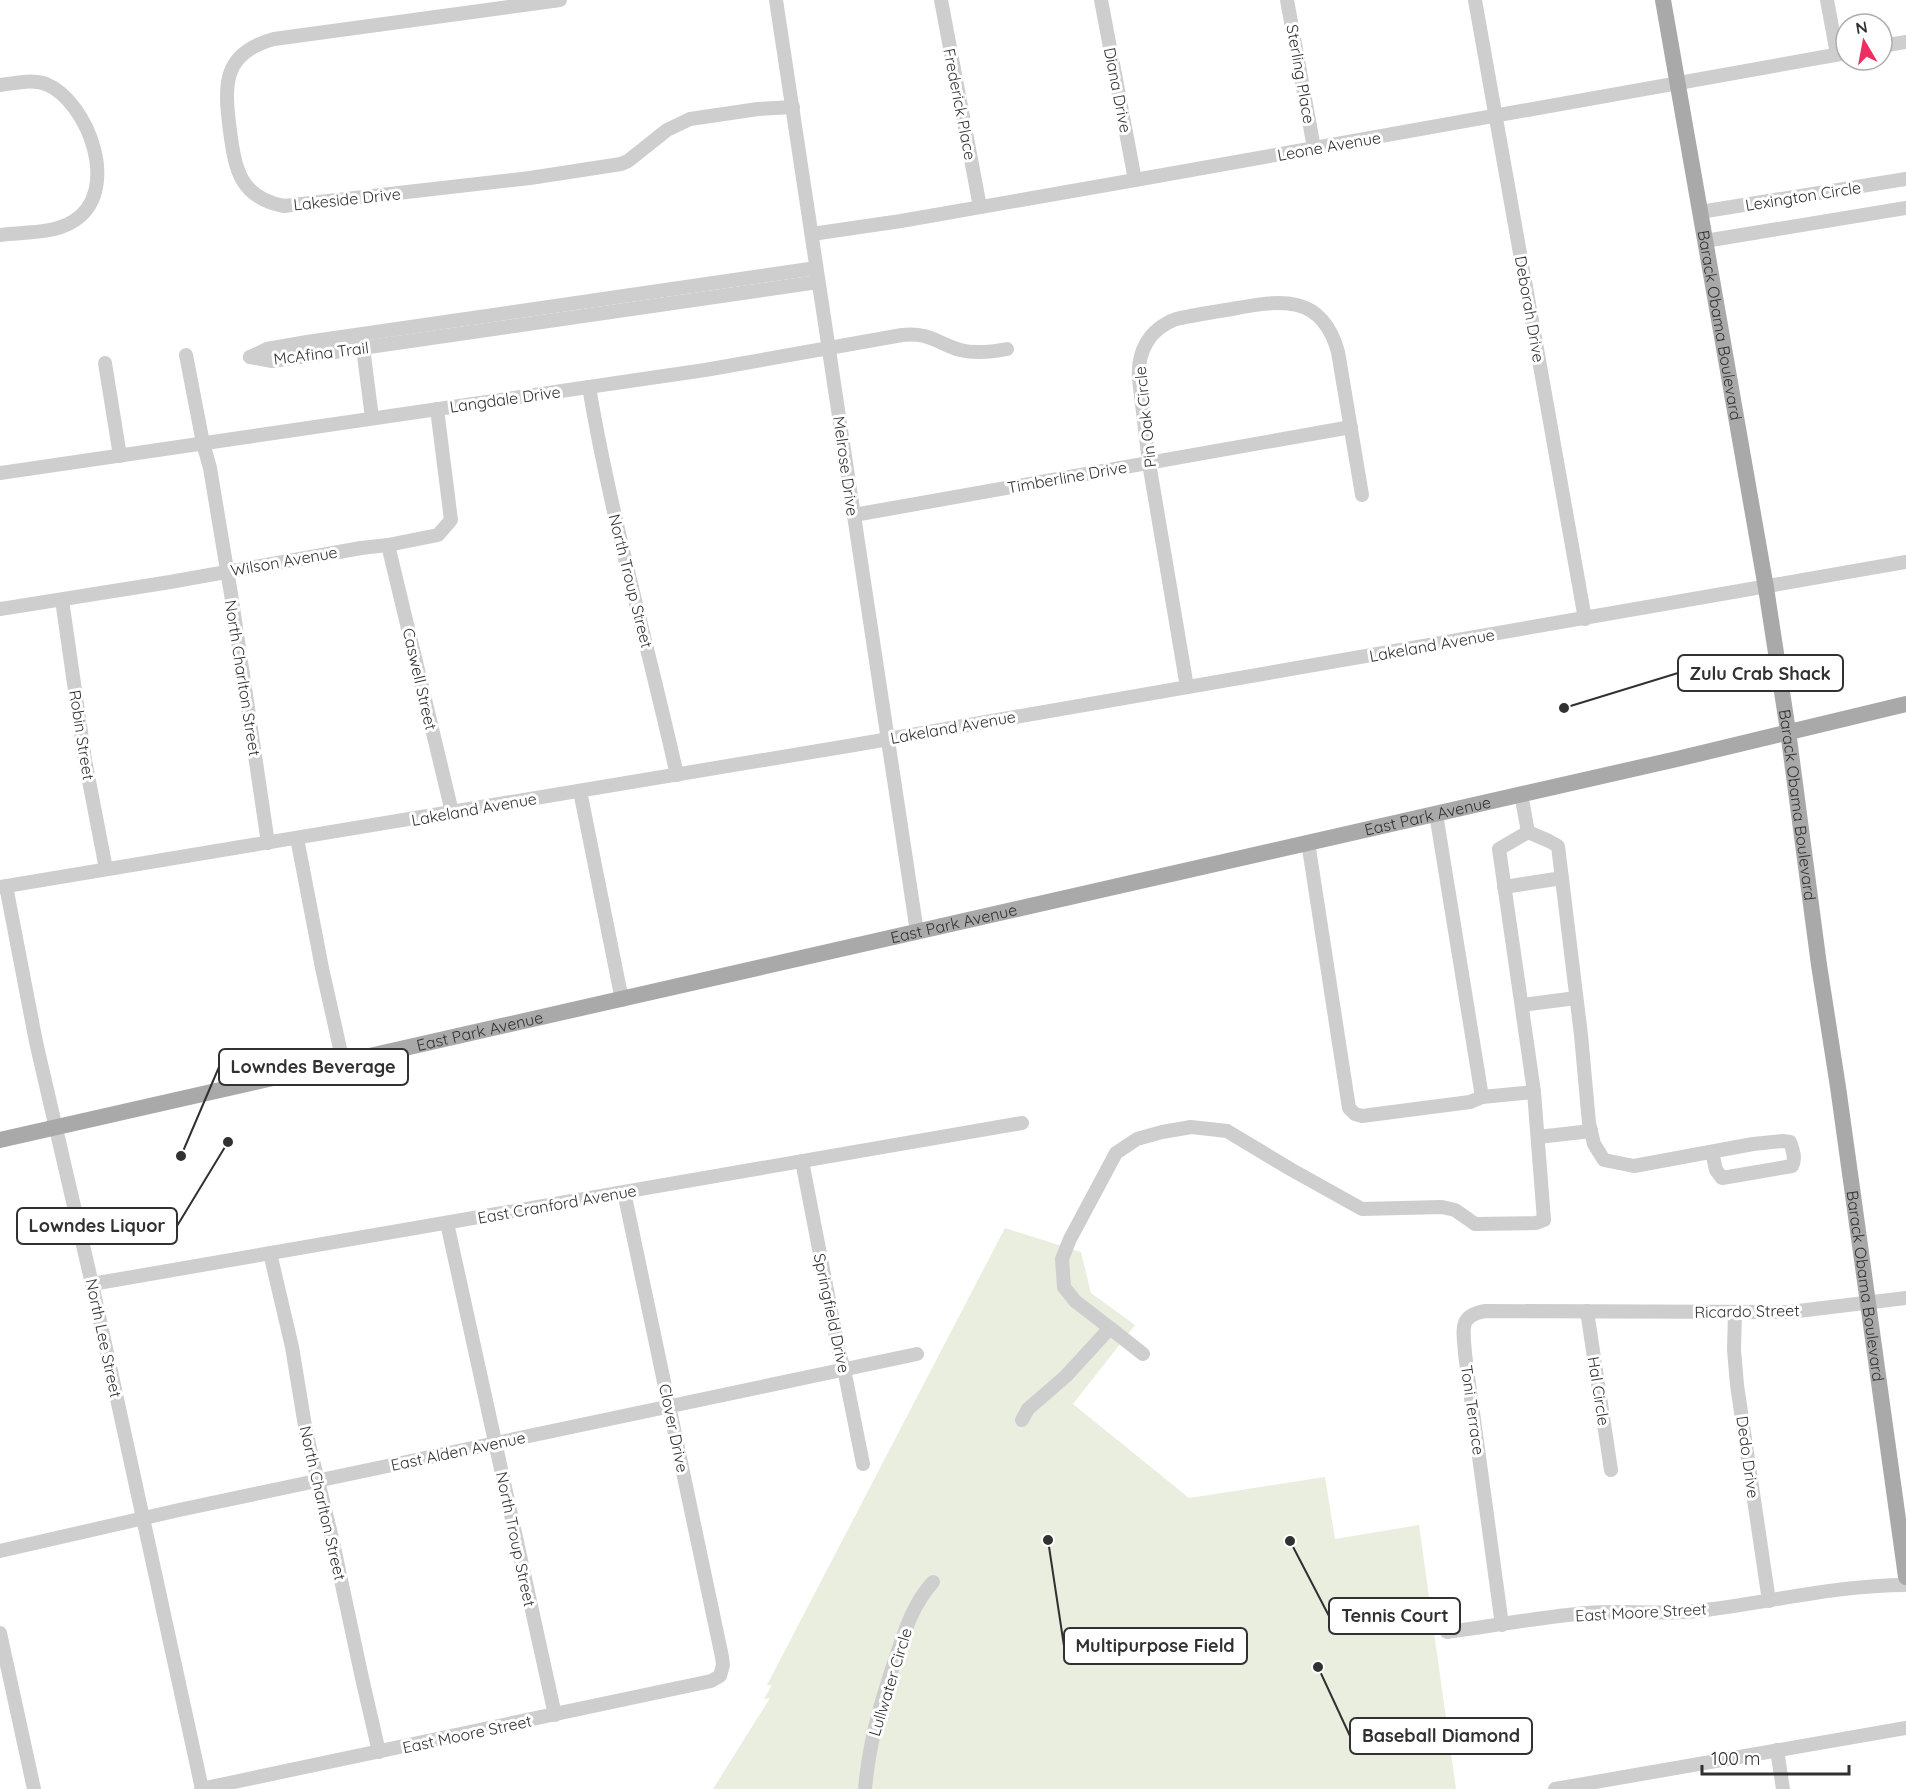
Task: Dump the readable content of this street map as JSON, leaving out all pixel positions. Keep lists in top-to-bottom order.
{
  "streets": {
    "main road": ["Barack Obama Boulevard", "East Park Avenue"],
    "street": [
      "Sterling Place",
      "Diana Drive",
      "Frederick Place",
      "Leone Avenue",
      "Lexington Circle",
      "Lakeside Drive",
      "Deborah Drive",
      "McAfina Trail",
      "Langdale Drive",
      "Pin Oak Circle",
      "Melrose Drive",
      "Timberline Drive",
      "Wilson Avenue",
      "North Troup Street",
      "Lakeland Avenue",
      "North Charlton Street",
      "Caswell Street",
      "Robin Street",
      "East Cranford Avenue",
      "Ricardo Street",
      "Springfield Drive",
      "North Lee Street",
      "Hal Circle",
      "Toni Terrace",
      "Clover Drive",
      "East Alden Avenue",
      "Dedo Drive",
      "East Moore Street",
      "Lullwater Circle"
    ]
  },
  "crossings": [
    ["Sterling Place", "Leone Avenue"],
    ["Diana Drive", "Leone Avenue"],
    ["Frederick Place", "Leone Avenue"],
    ["Leone Avenue", "Deborah Drive"],
    ["Leone Avenue", "Barack Obama Boulevard"],
    ["Leone Avenue", "Melrose Drive"],
    ["Lexington Circle", "Barack Obama Boulevard"],
    ["Lakeside Drive", "Melrose Drive"],
    ["Deborah Drive", "Lakeland Avenue"],
    ["Barack Obama Boulevard", "Lakeland Avenue"],
    ["Barack Obama Boulevard", "East Park Avenue"],
    ["Barack Obama Boulevard", "Ricardo Street"],
    ["McAfina Trail", "Melrose Drive"],
    ["Langdale Drive", "Melrose Drive"],
    ["Langdale Drive", "Wilson Avenue"],
    ["Langdale Drive", "North Troup Street"],
    ["Langdale Drive", "North Charlton Street"],
    ["Pin Oak Circle", "Timberline Drive"],
    ["Pin Oak Circle", "Lakeland Avenue"],
    ["Melrose Drive", "Timberline Drive"],
    ["Melrose Drive", "Lakeland Avenue"],
    ["Melrose Drive", "East Park Avenue"],
    ["Wilson Avenue", "North Charlton Street"],
    ["Wilson Avenue", "Caswell Street"],
    ["Wilson Avenue", "Robin Street"],
    ["North Troup Street", "Lakeland Avenue"],
    ["North Troup Street", "East Cranford Avenue"],
    ["North Troup Street", "East Alden Avenue"],
    ["North Troup Street", "East Moore Street"],
    ["Lakeland Avenue", "North Charlton Street"],
    ["Lakeland Avenue", "Caswell Street"],
    ["Lakeland Avenue", "Robin Street"],
    ["Lakeland Avenue", "North Lee Street"],
    ["North Charlton Street", "East Cranford Avenue"],
    ["North Charlton Street", "East Alden Avenue"],
    ["North Charlton Street", "East Moore Street"],
    ["East Park Avenue", "North Lee Street"],
    ["East Cranford Avenue", "Springfield Drive"],
    ["East Cranford Avenue", "North Lee Street"],
    ["East Cranford Avenue", "Clover Drive"],
    ["Ricardo Street", "Hal Circle"],
    ["Ricardo Street", "Toni Terrace"],
    ["Ricardo Street", "Dedo Drive"],
    ["Springfield Drive", "East Alden Avenue"],
    ["North Lee Street", "East Alden Avenue"],
    ["North Lee Street", "East Moore Street"],
    ["Hal Circle", "Toni Terrace"],
    ["Toni Terrace", "East Moore Street"],
    ["Clover Drive", "East Alden Avenue"],
    ["Clover Drive", "East Moore Street"],
    ["Dedo Drive", "East Moore Street"]
  ],
  "places": [
    "Zulu Crab Shack",
    "Lowndes Liquor",
    "Lowndes Beverage",
    "Multipurpose Field",
    "Tennis Court",
    "Baseball Diamond"
  ],
  "scale_bar": "100 m",
  "north": "top"
}
